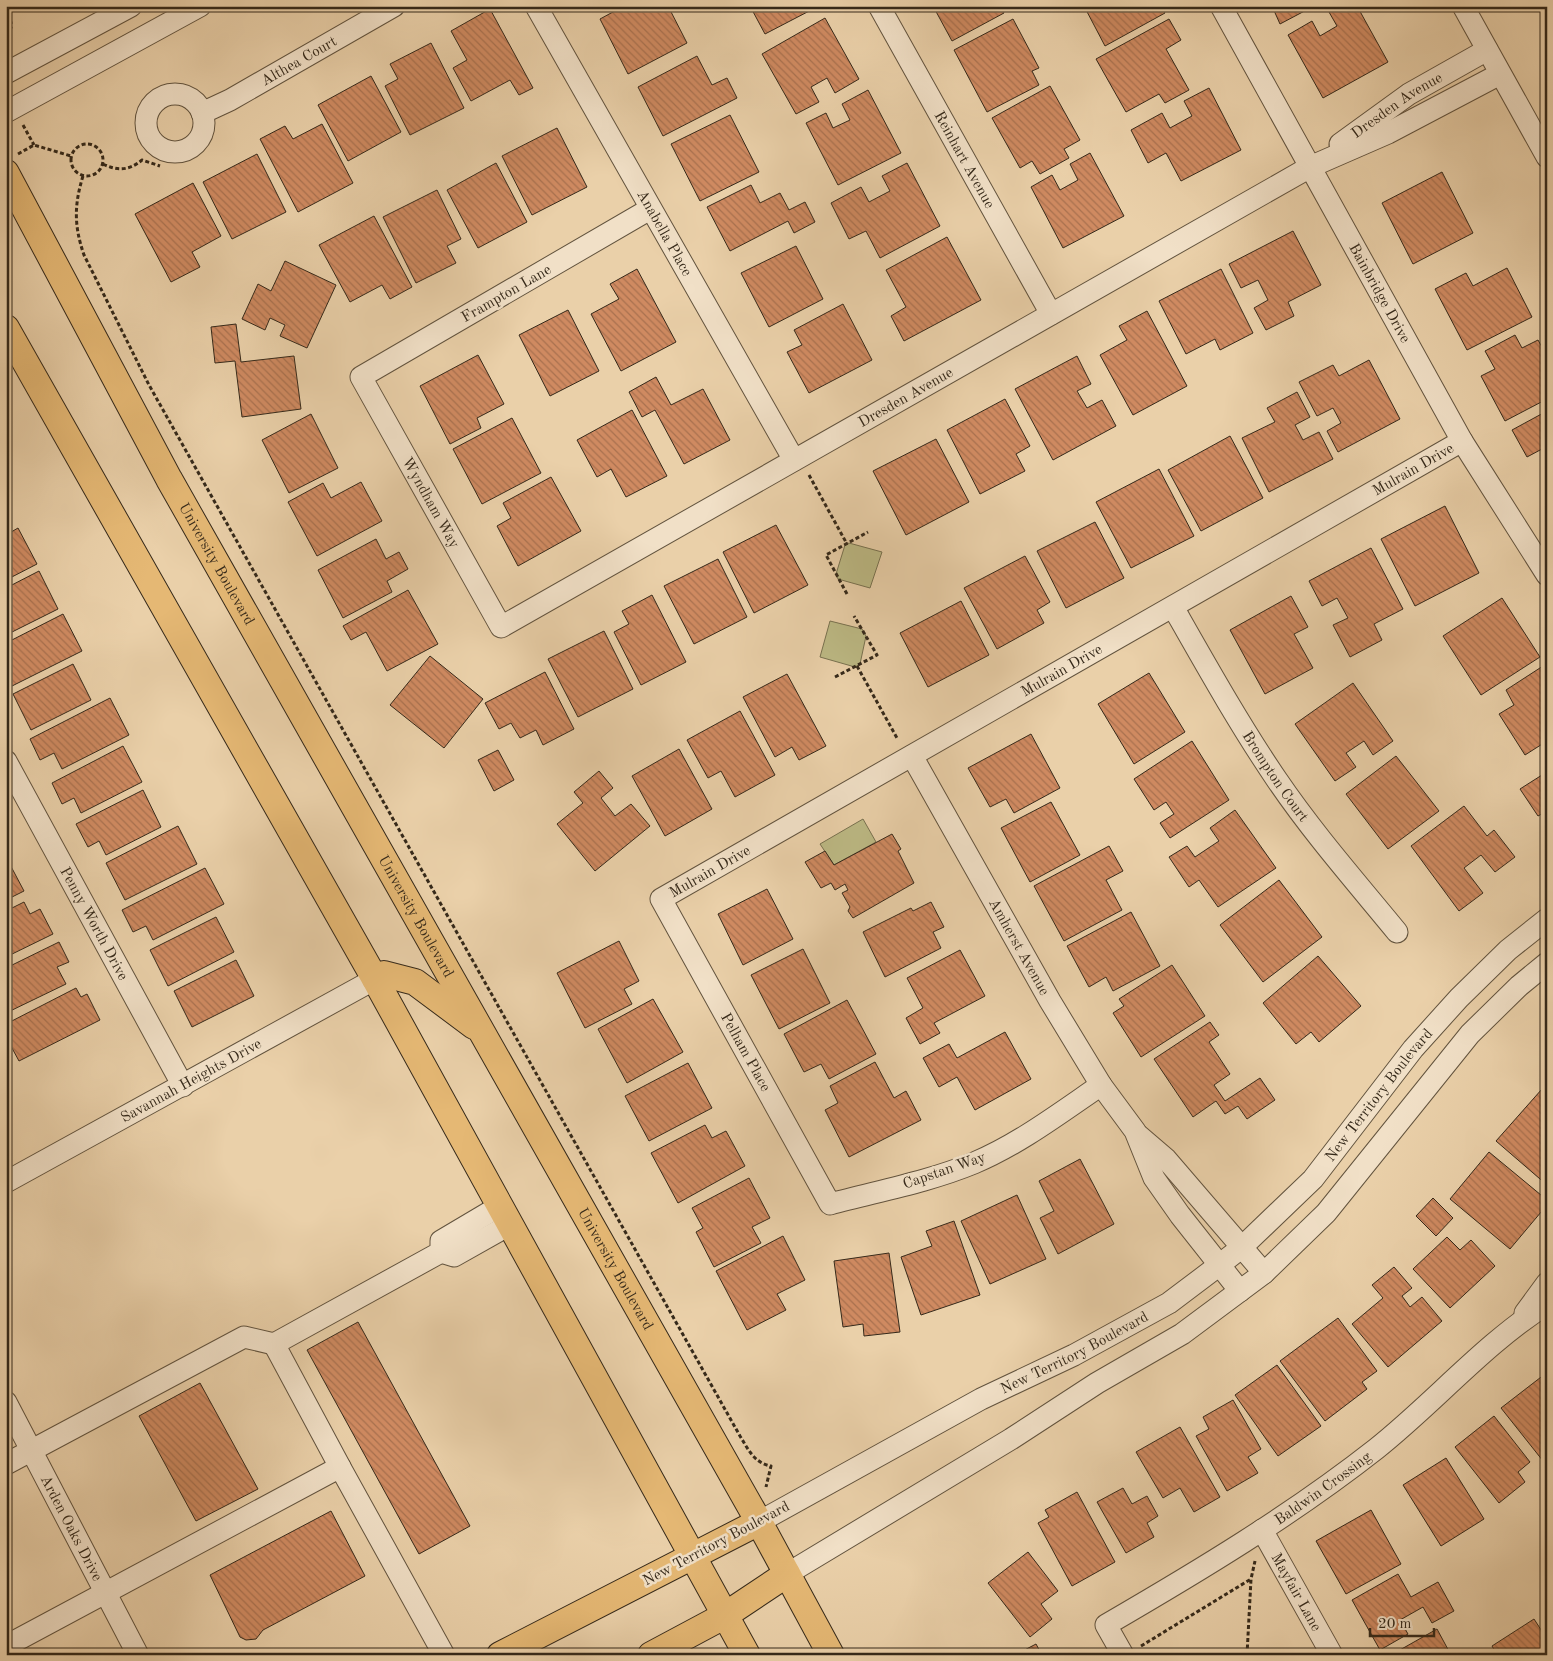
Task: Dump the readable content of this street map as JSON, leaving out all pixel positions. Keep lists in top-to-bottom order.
{
  "streets": {
    "main road": ["University Boulevard", "New Territory Boulevard"],
    "street": [
      "Althea Court",
      "Dresden Avenue",
      "Reinhart Avenue",
      "Anabella Place",
      "Frampton Lane",
      "Bainbridge Drive",
      "Mulrain Drive",
      "Wyndham Way",
      "Brompton Court",
      "Penny Worth Drive",
      "Amherst Avenue",
      "Pelham Place",
      "Savannah Heights Drive",
      "Capstan Way",
      "Baldwin Crossing",
      "Arden Oaks Drive",
      "Mayfair Lane"
    ]
  },
  "crossings": [
    ["Dresden Avenue", "Reinhart Avenue"],
    ["Dresden Avenue", "Anabella Place"],
    ["Dresden Avenue", "Bainbridge Drive"],
    ["Dresden Avenue", "Wyndham Way"],
    ["Anabella Place", "Frampton Lane"],
    ["Frampton Lane", "Wyndham Way"],
    ["Bainbridge Drive", "Mulrain Drive"],
    ["Mulrain Drive", "Brompton Court"],
    ["Mulrain Drive", "Amherst Avenue"],
    ["Mulrain Drive", "Pelham Place"],
    ["University Boulevard", "New Territory Boulevard"],
    ["Penny Worth Drive", "Savannah Heights Drive"],
    ["Amherst Avenue", "New Territory Boulevard"],
    ["Amherst Avenue", "Capstan Way"],
    ["Pelham Place", "Capstan Way"],
    ["Baldwin Crossing", "Mayfair Lane"]
  ],
  "scale_bar": "20 m"
}
